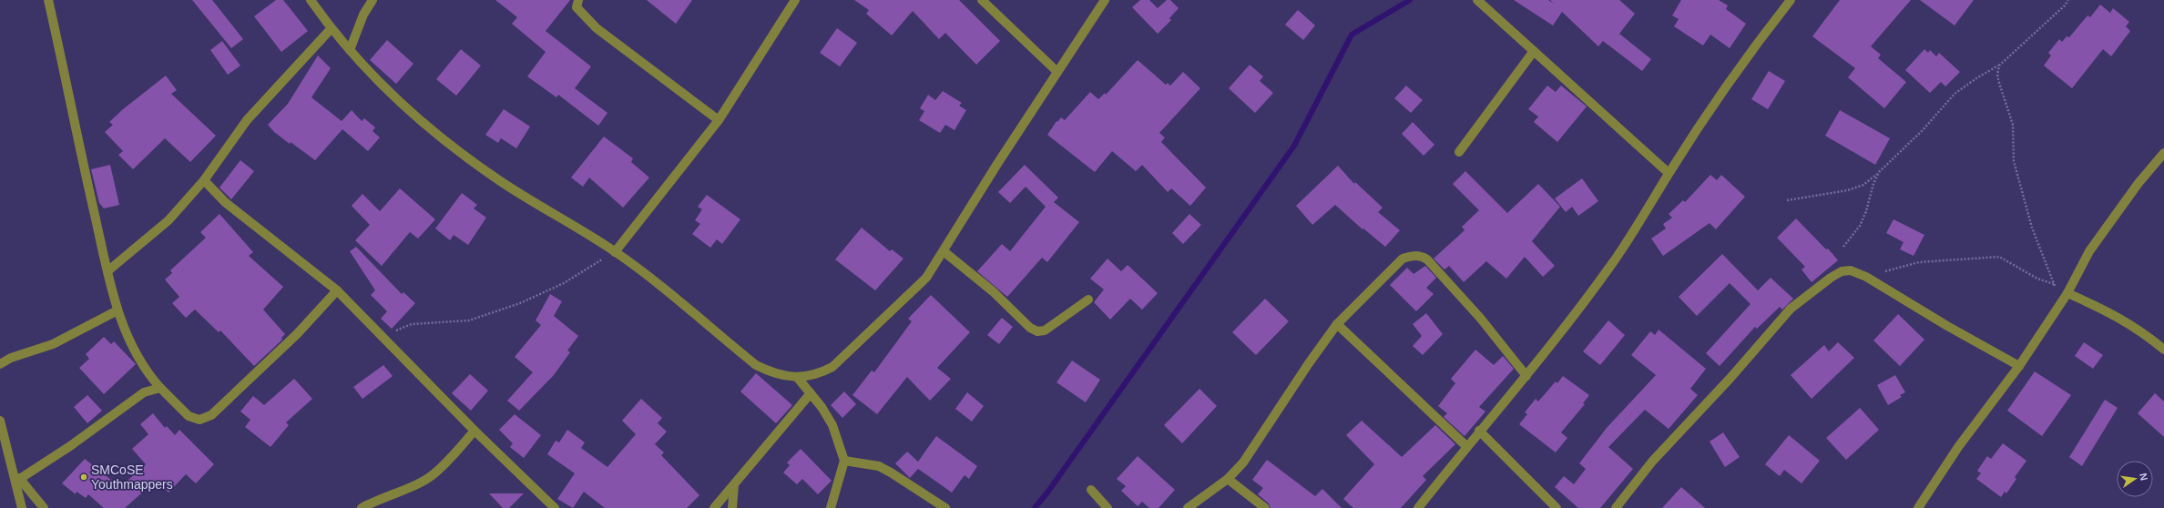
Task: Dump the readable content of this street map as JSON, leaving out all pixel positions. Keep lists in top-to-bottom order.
{
  "places": ["SMCoSE Youthmappers"],
  "north": "right"
}
